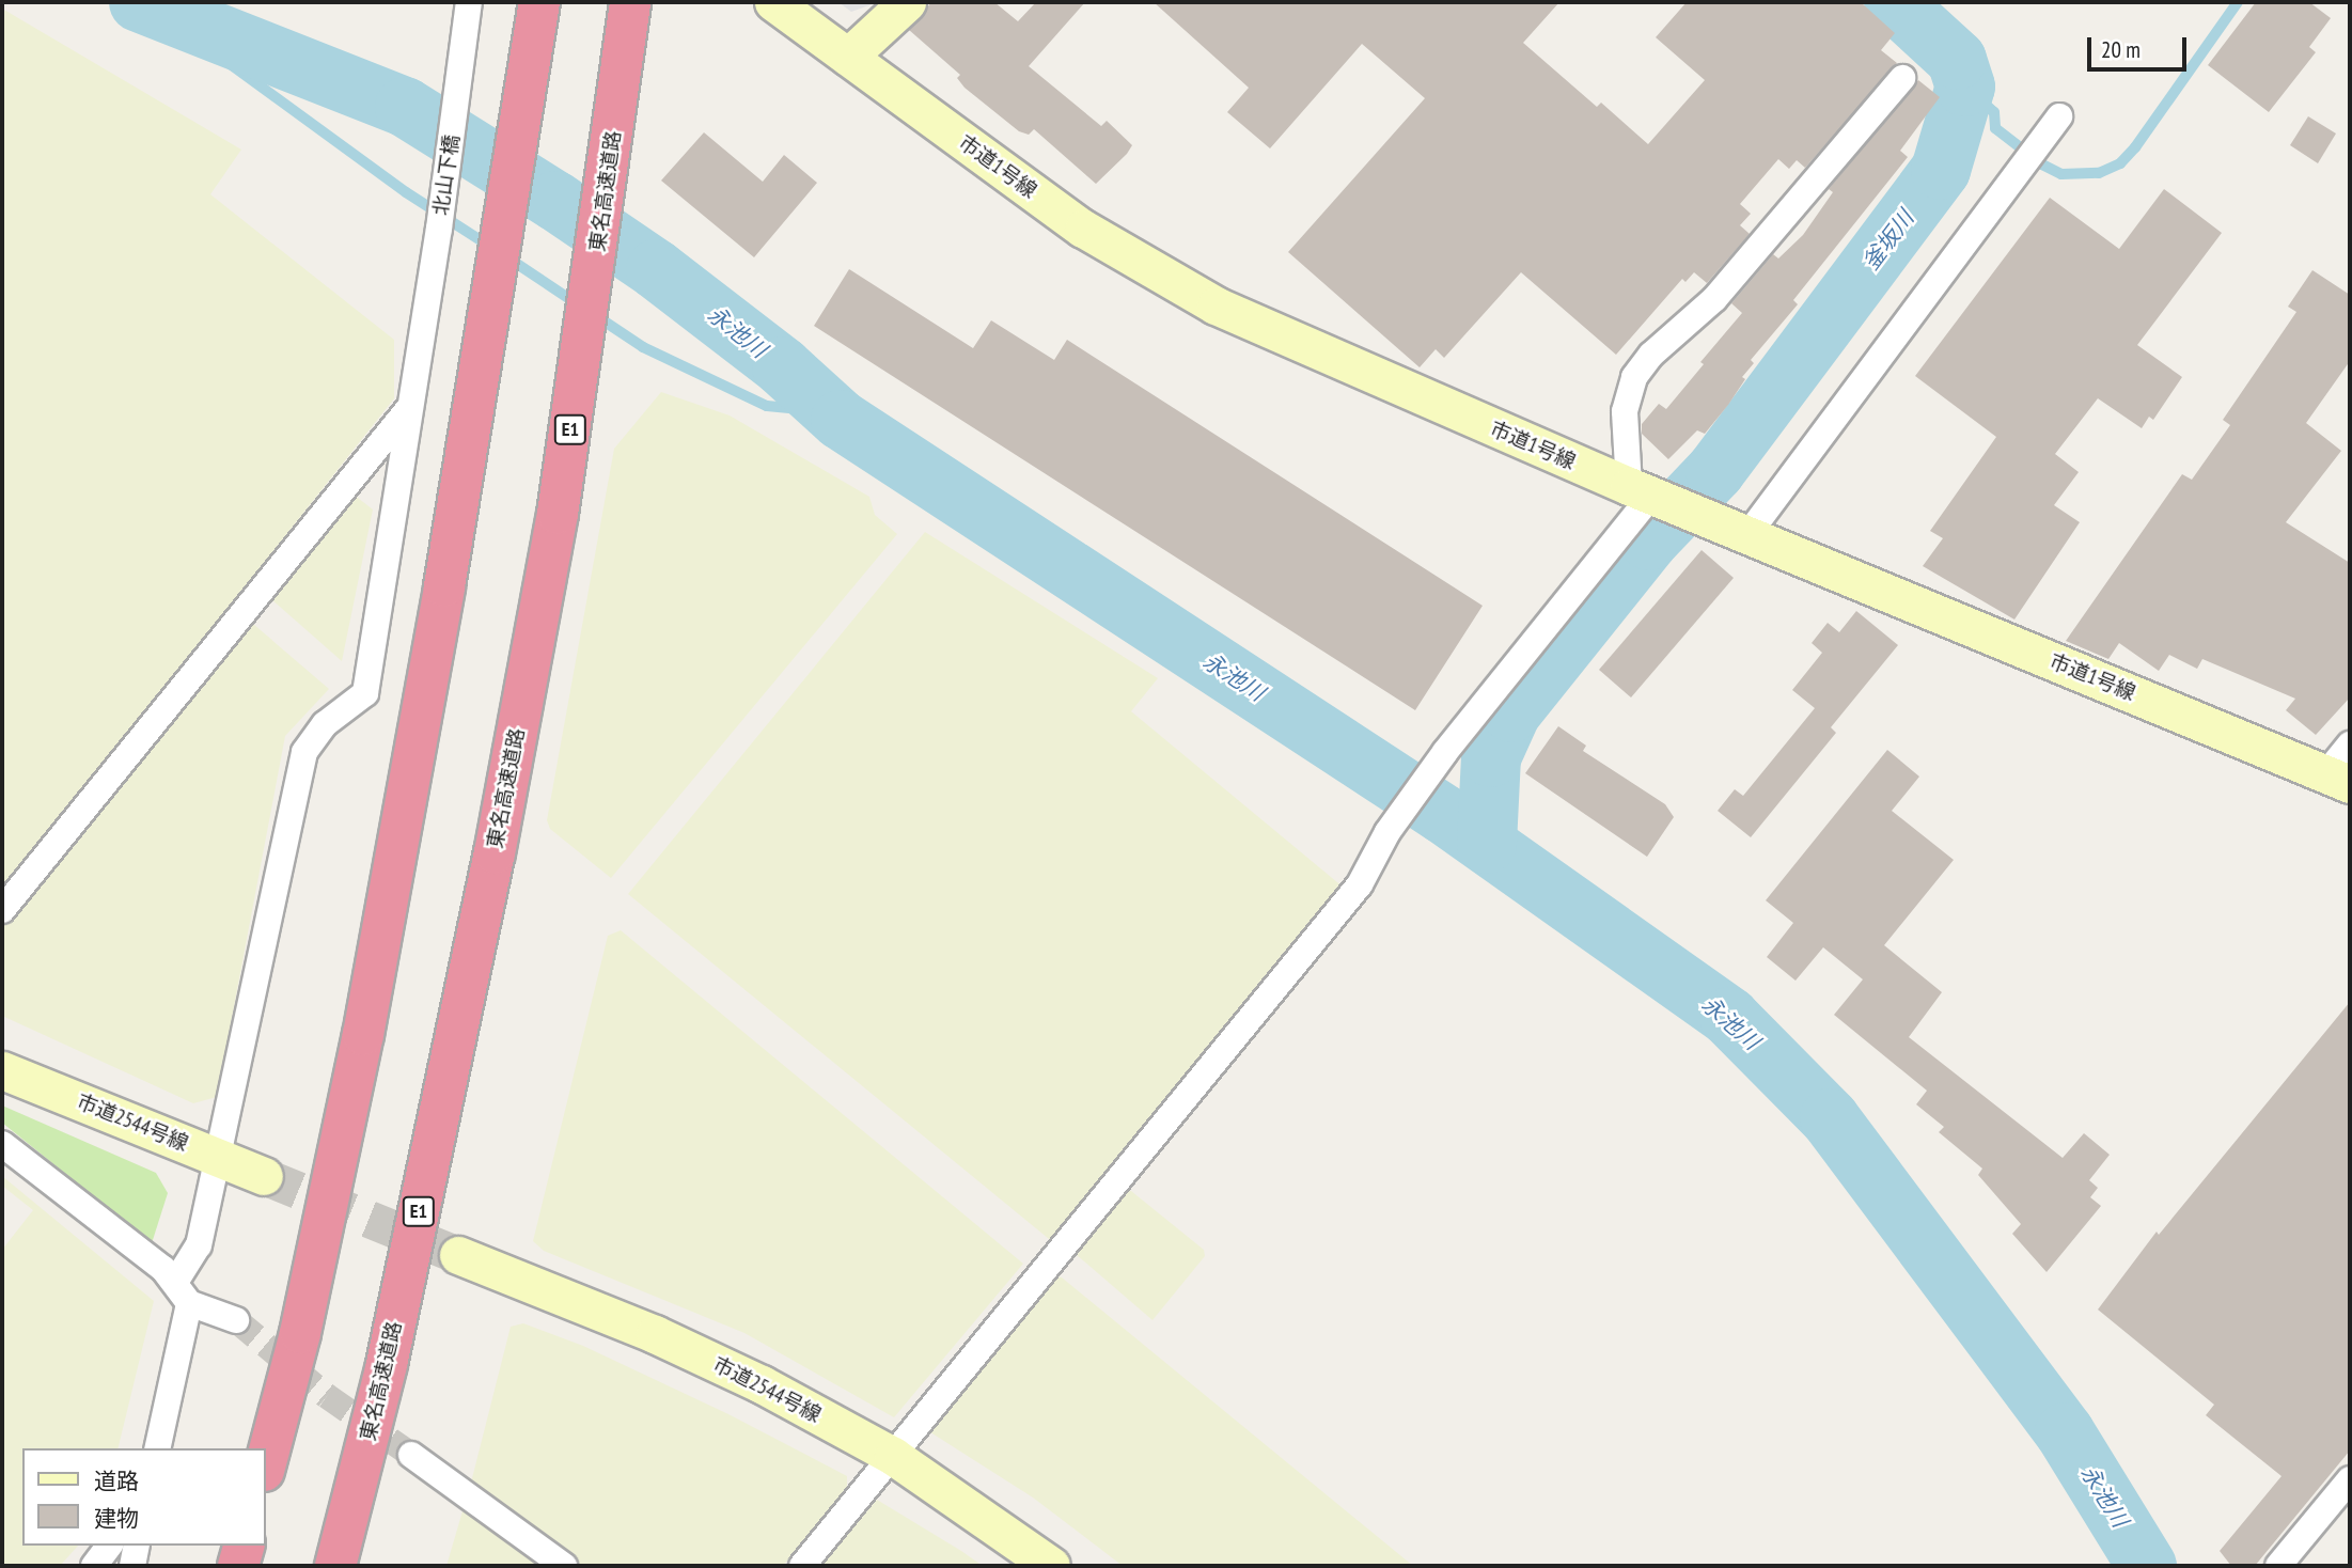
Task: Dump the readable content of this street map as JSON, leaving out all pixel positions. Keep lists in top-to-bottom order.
{
  "streets": {
    "highway": ["東名高速道路", "E1"],
    "street": ["市道1号線", "北山下橋", "市道2544号線"]
  },
  "crossings": [
    ["北山下橋", "市道2544号線"]
  ],
  "water": ["釜坂川", "永池川"],
  "legend": ["道路", "建物"],
  "scale_bar": "20 m"
}
